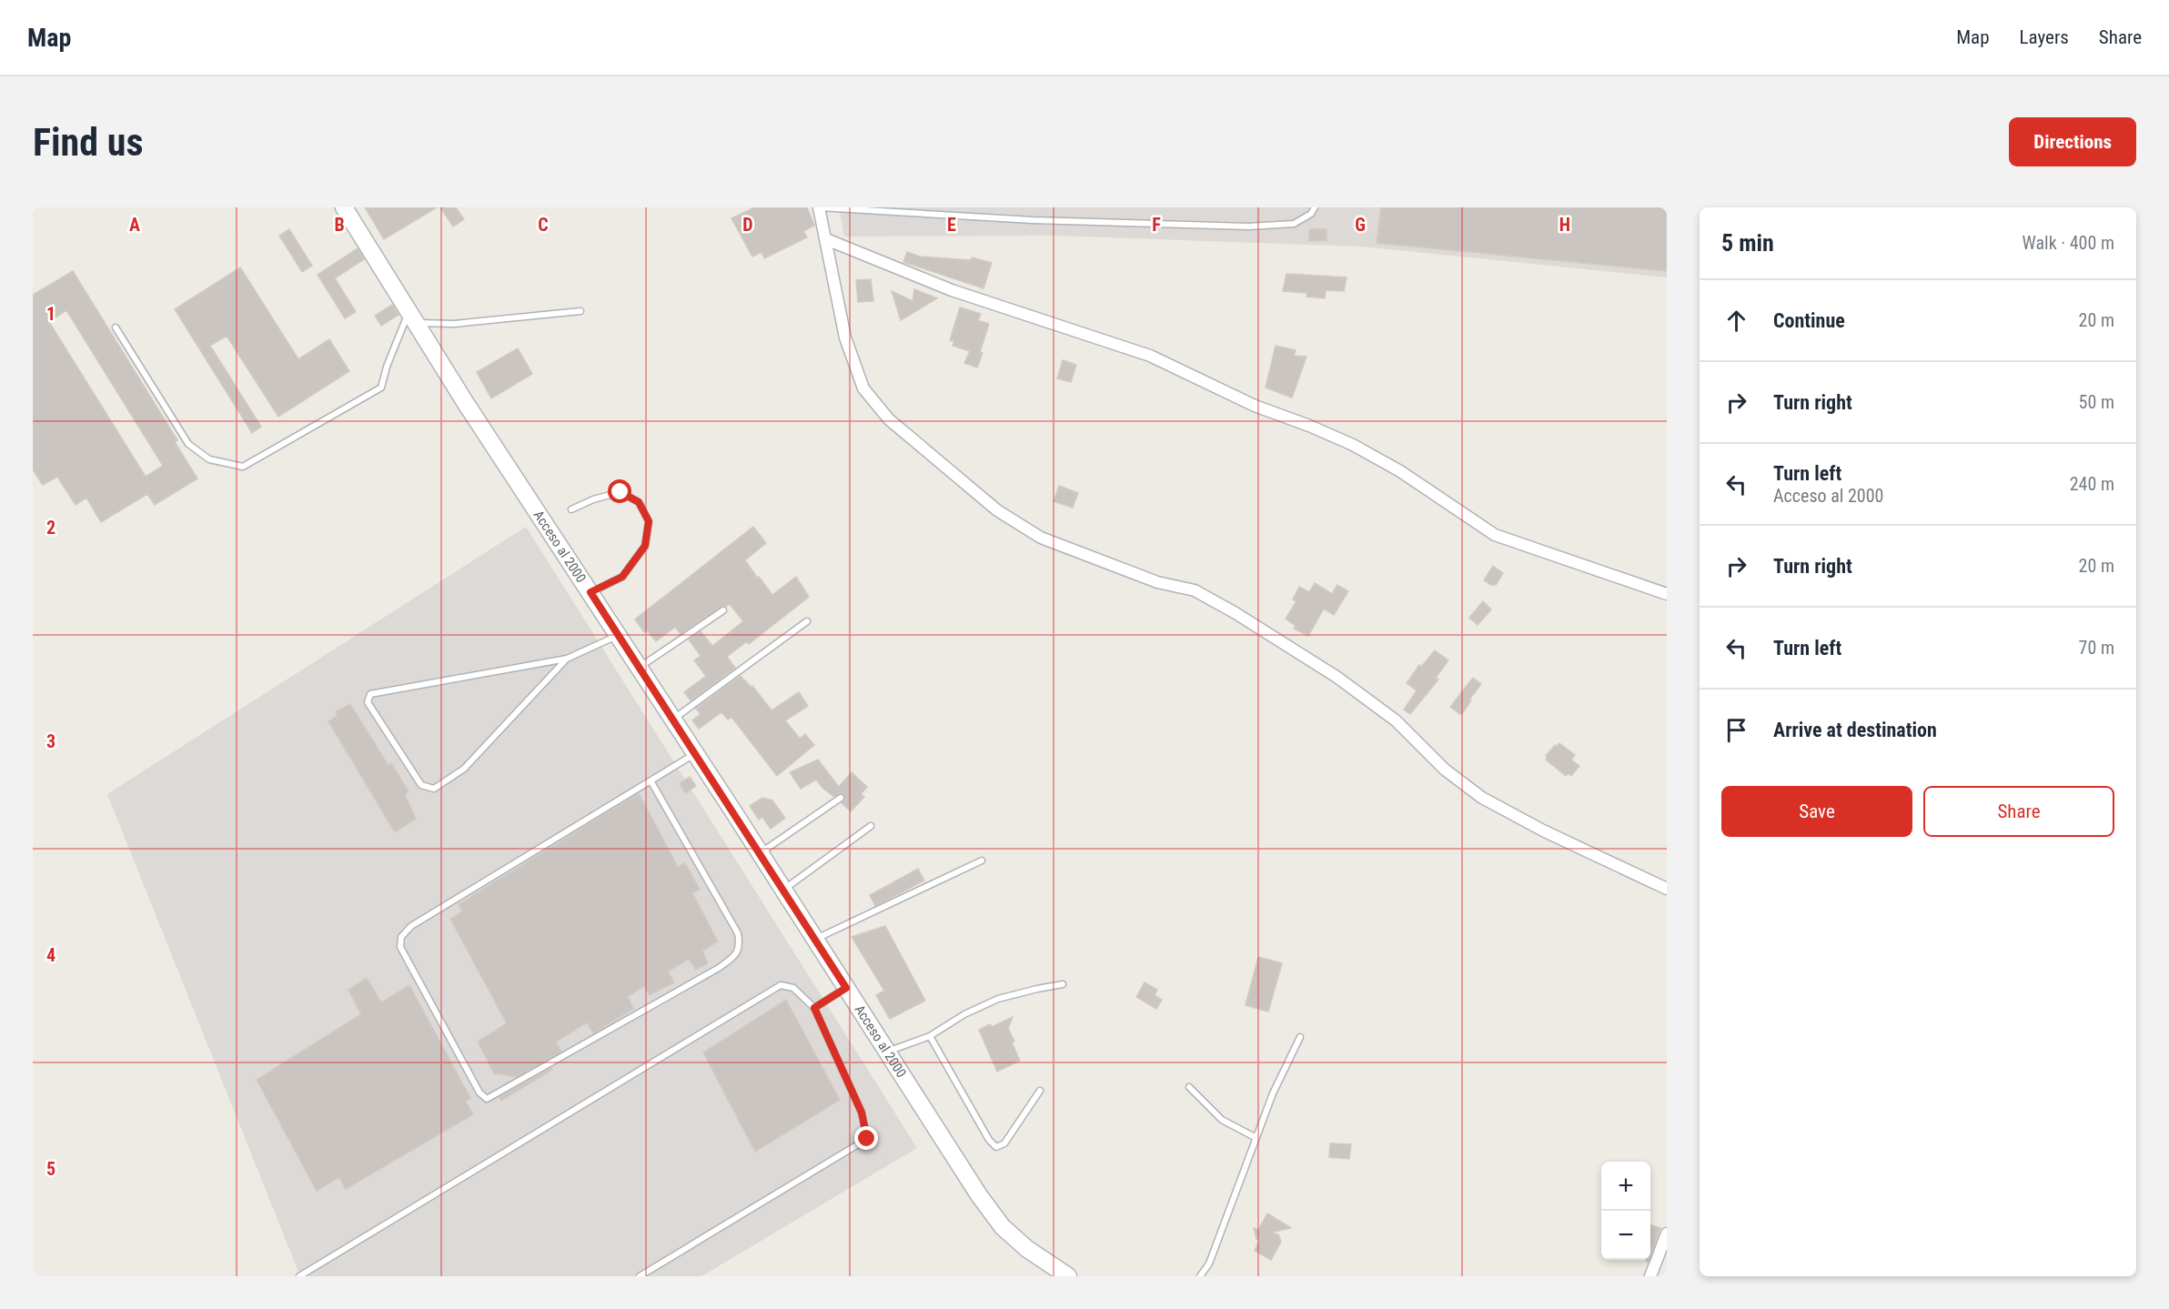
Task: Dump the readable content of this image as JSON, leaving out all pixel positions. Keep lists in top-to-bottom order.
{
  "streets": {
    "street": ["Acceso al 2000"]
  },
  "page": {
    "header": "Map",
    "nav": ["Map", "Layers", "Share"],
    "buttons": [
      "Directions",
      ["Save", "Share"]
    ],
    "title": "Find us",
    "heading": ["5 min", "Walk · 400 m"],
    "list": [
      ["Continue", "20 m"],
      ["Turn right", "50 m"],
      ["Turn left", "Acceso al 2000", "240 m"],
      ["Turn right", "20 m"],
      ["Turn left", "70 m"],
      "Arrive at destination"
    ],
    "map_buttons": ["+", "−"]
  },
  "grid": {
    "columns": [
      "A",
      "B",
      "C",
      "D",
      "E",
      "F",
      "G",
      "H"
    ],
    "rows": [
      "1",
      "2",
      "3",
      "4",
      "5"
    ]
  }
}
